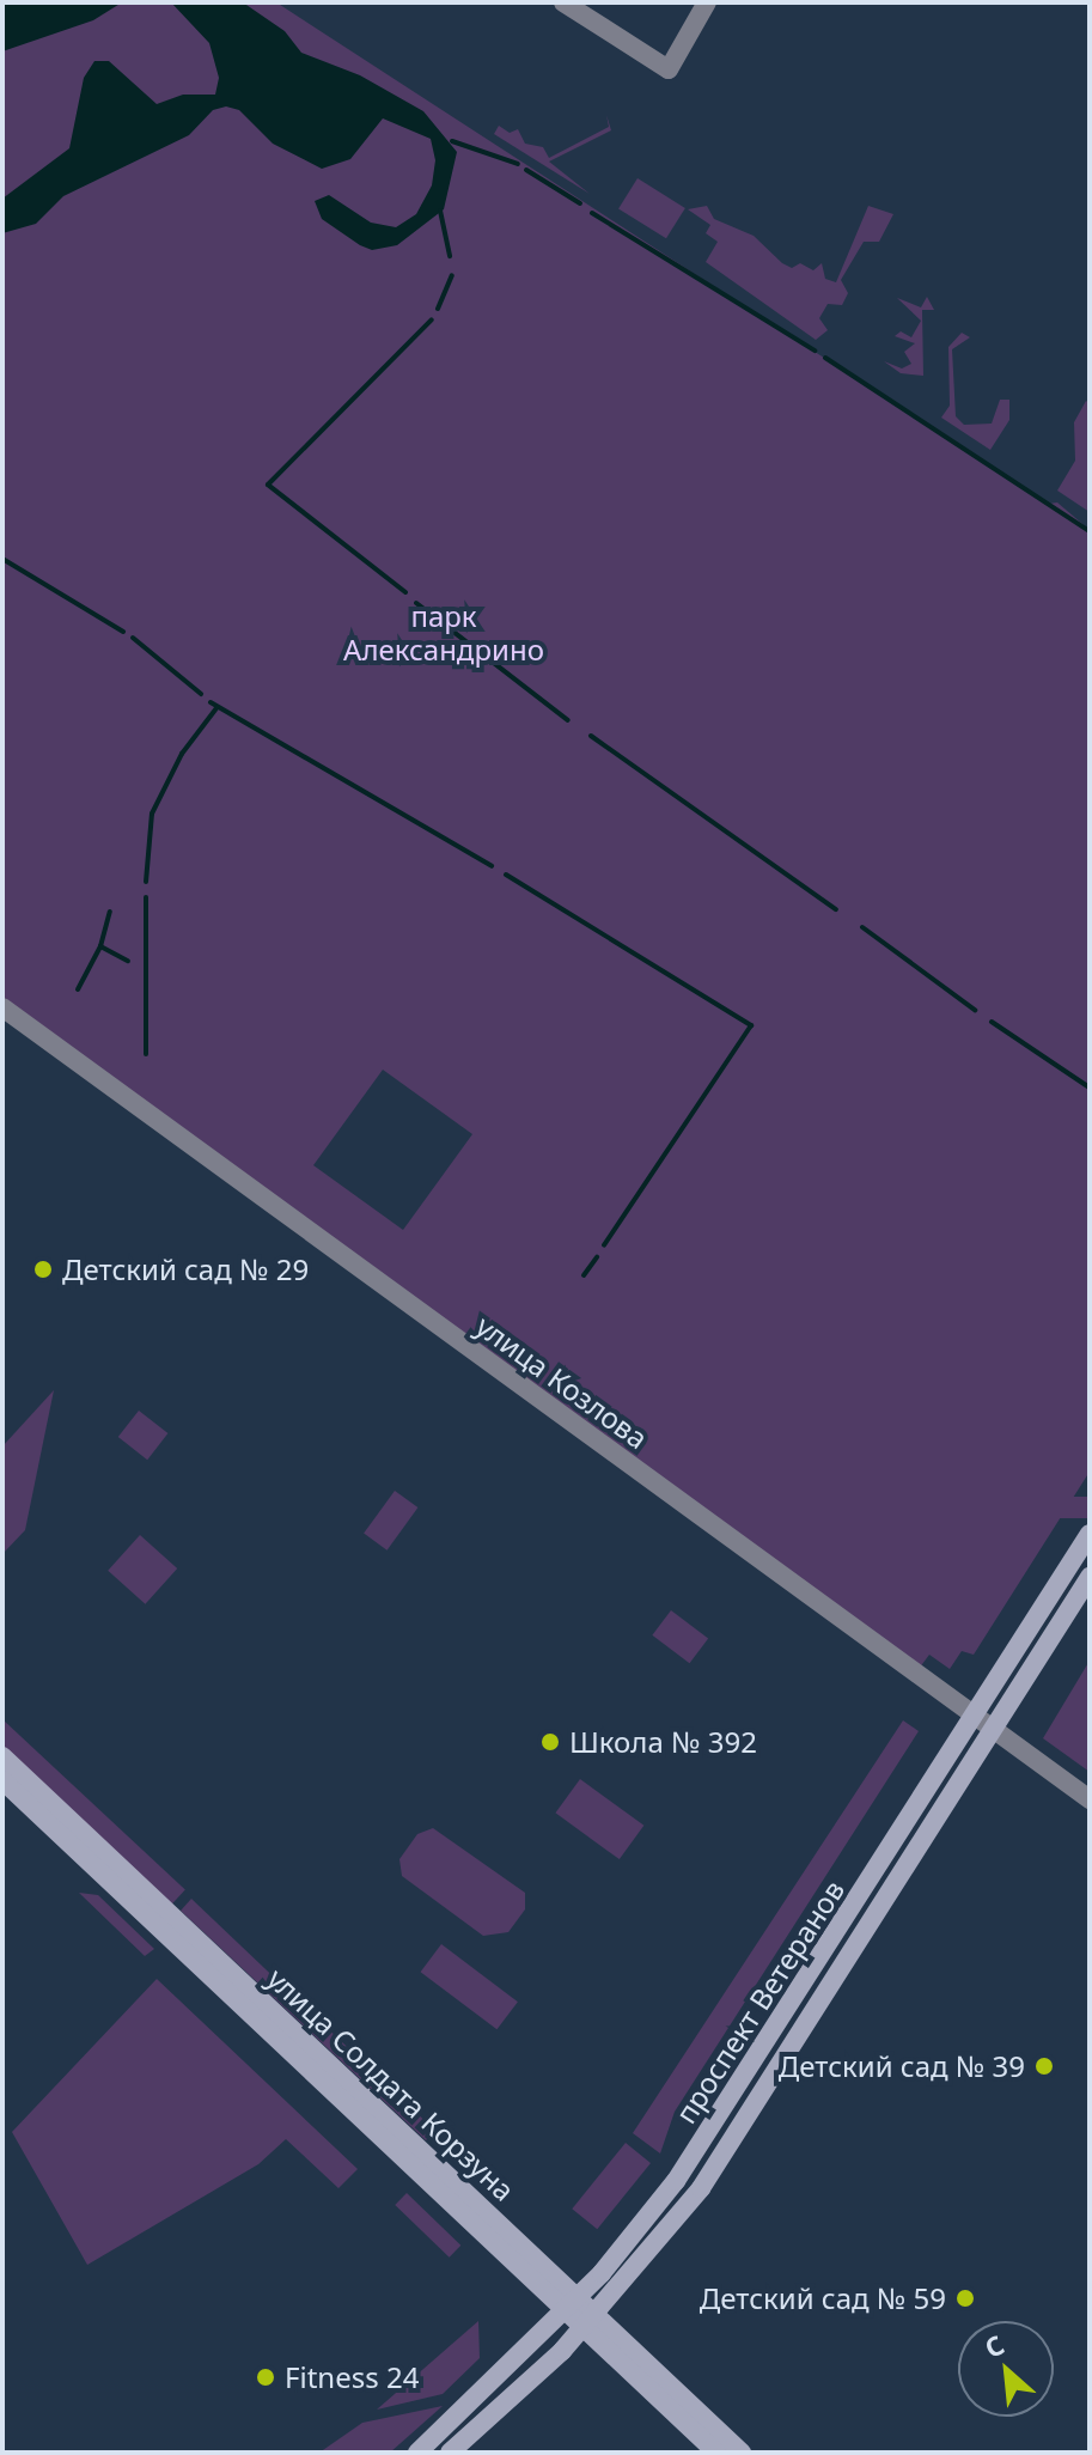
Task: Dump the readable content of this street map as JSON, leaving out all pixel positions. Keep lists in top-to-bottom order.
{
  "streets": {
    "main road": ["проспект Ветеранов", "улица Солдата Корзуна"],
    "street": ["улица Козлова"]
  },
  "crossings": [
    ["улица Козлова", "проспект Ветеранов"],
    ["проспект Ветеранов", "улица Солдата Корзуна"]
  ],
  "parks": ["парк Александрино"],
  "places": [
    "Детский сад № 29",
    "Школа № 392",
    "Детский сад № 39",
    "Детский сад № 59",
    "Fitness 24"
  ],
  "north": "top left"
}
